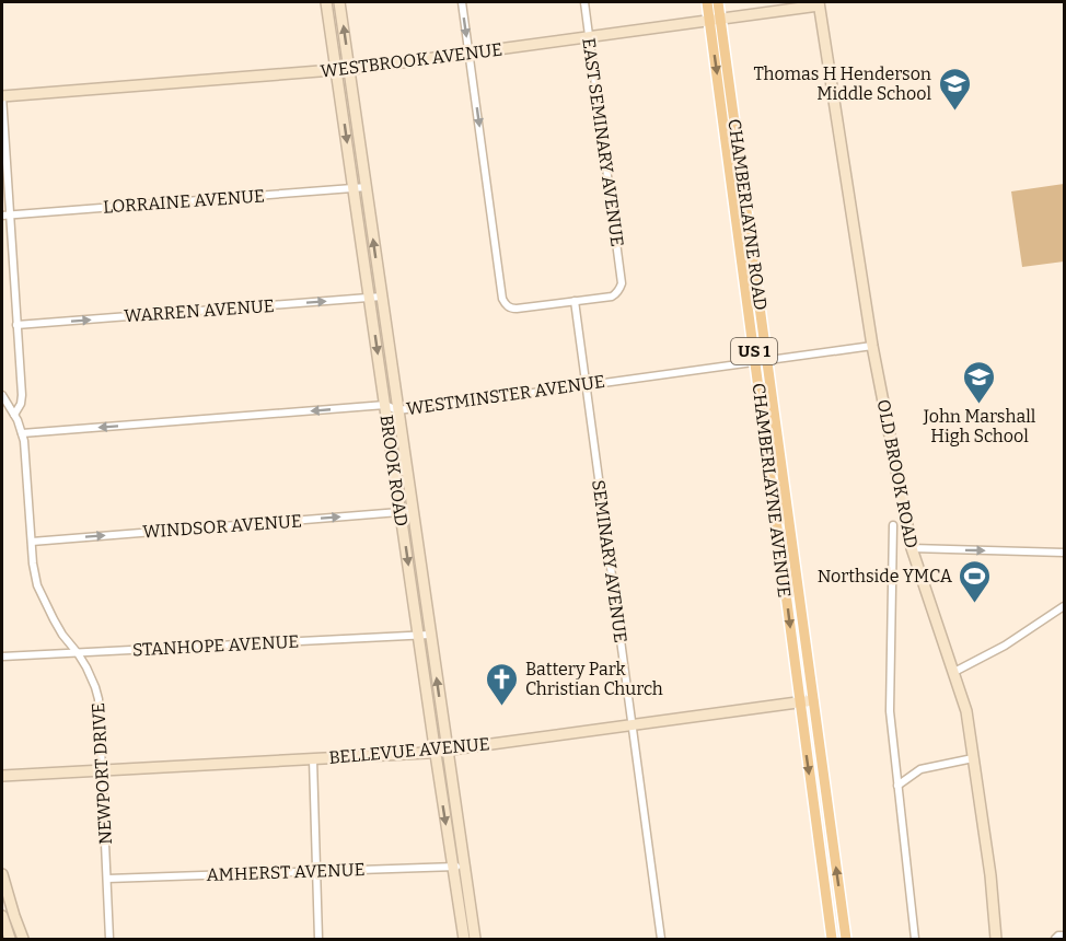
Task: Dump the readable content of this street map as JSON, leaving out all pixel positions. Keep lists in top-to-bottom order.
{
  "streets": {
    "main road": ["CHAMBERLAYNE ROAD", "US 1", "CHAMBERLAYNE AVENUE"],
    "street": [
      "WESTBROOK AVENUE",
      "EAST SEMINARY AVENUE",
      "LORRAINE AVENUE",
      "WARREN AVENUE",
      "WESTMINSTER AVENUE",
      "BROOK ROAD",
      "OLD BROOK ROAD",
      "WINDSOR AVENUE",
      "SEMINARY AVENUE",
      "STANHOPE AVENUE",
      "BELLEVUE AVENUE",
      "NEWPORT DRIVE",
      "AMHERST AVENUE"
    ]
  },
  "crossings": [
    ["WESTBROOK AVENUE", "EAST SEMINARY AVENUE"],
    ["WESTBROOK AVENUE", "CHAMBERLAYNE ROAD"],
    ["WESTBROOK AVENUE", "BROOK ROAD"],
    ["WESTBROOK AVENUE", "OLD BROOK ROAD"],
    ["WESTBROOK AVENUE", "CHAMBERLAYNE AVENUE"],
    ["EAST SEMINARY AVENUE", "SEMINARY AVENUE"],
    ["LORRAINE AVENUE", "BROOK ROAD"],
    ["CHAMBERLAYNE ROAD", "US 1"],
    ["CHAMBERLAYNE ROAD", "WESTMINSTER AVENUE"],
    ["CHAMBERLAYNE ROAD", "CHAMBERLAYNE AVENUE"],
    ["CHAMBERLAYNE ROAD", "BELLEVUE AVENUE"],
    ["WARREN AVENUE", "BROOK ROAD"],
    ["US 1", "BELLEVUE AVENUE"],
    ["WESTMINSTER AVENUE", "BROOK ROAD"],
    ["WESTMINSTER AVENUE", "OLD BROOK ROAD"],
    ["WESTMINSTER AVENUE", "CHAMBERLAYNE AVENUE"],
    ["WESTMINSTER AVENUE", "SEMINARY AVENUE"],
    ["WESTMINSTER AVENUE", "NEWPORT DRIVE"],
    ["BROOK ROAD", "WINDSOR AVENUE"],
    ["BROOK ROAD", "STANHOPE AVENUE"],
    ["BROOK ROAD", "BELLEVUE AVENUE"],
    ["BROOK ROAD", "AMHERST AVENUE"],
    ["CHAMBERLAYNE AVENUE", "BELLEVUE AVENUE"],
    ["WINDSOR AVENUE", "NEWPORT DRIVE"],
    ["SEMINARY AVENUE", "BELLEVUE AVENUE"],
    ["STANHOPE AVENUE", "NEWPORT DRIVE"],
    ["BELLEVUE AVENUE", "NEWPORT DRIVE"],
    ["NEWPORT DRIVE", "AMHERST AVENUE"]
  ],
  "one_way": [
    "WARREN AVENUE",
    "WESTMINSTER AVENUE",
    "CHAMBERLAYNE AVENUE",
    "WINDSOR AVENUE"
  ],
  "places": {
    "school or university": ["Thomas H Henderson Middle School", "John Marshall High School"],
    "sports": ["Northside YMCA"],
    "church": ["Battery Park Christian Church"]
  }
}
